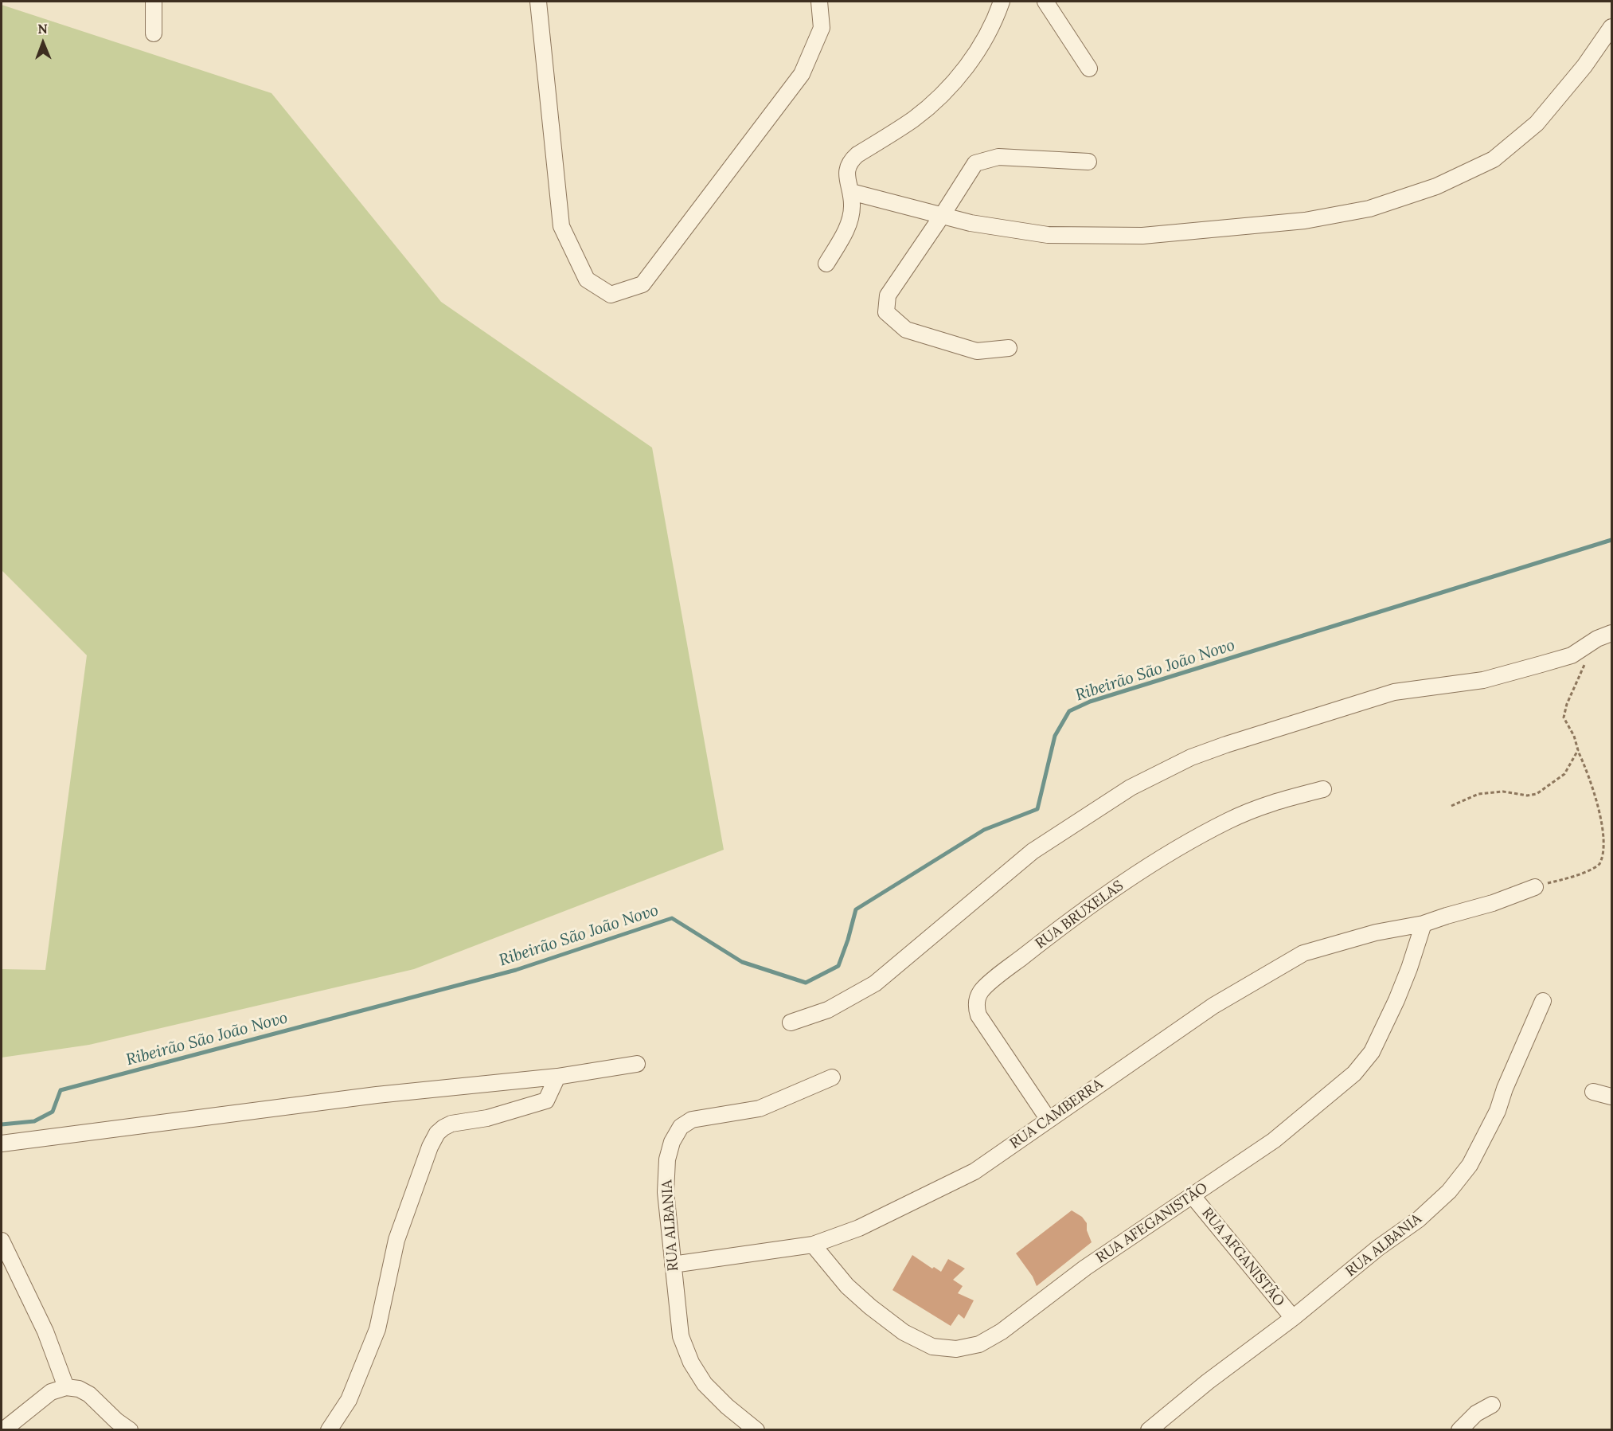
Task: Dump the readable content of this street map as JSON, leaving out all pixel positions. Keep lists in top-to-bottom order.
{
  "streets": {
    "street": [
      "RUA BRUXELAS",
      "RUA CAMBERRA",
      "RUA AFEGANISTÃO",
      "RUA ALBANIA",
      "RUA AFGANISTÃO"
    ]
  },
  "crossings": [
    ["RUA BRUXELAS", "RUA CAMBERRA"],
    ["RUA CAMBERRA", "RUA AFEGANISTÃO"],
    ["RUA CAMBERRA", "RUA ALBANIA"],
    ["RUA AFEGANISTÃO", "RUA AFGANISTÃO"],
    ["RUA ALBANIA", "RUA AFGANISTÃO"]
  ],
  "water": ["Ribeirão São João Novo"],
  "north": "top"
}
